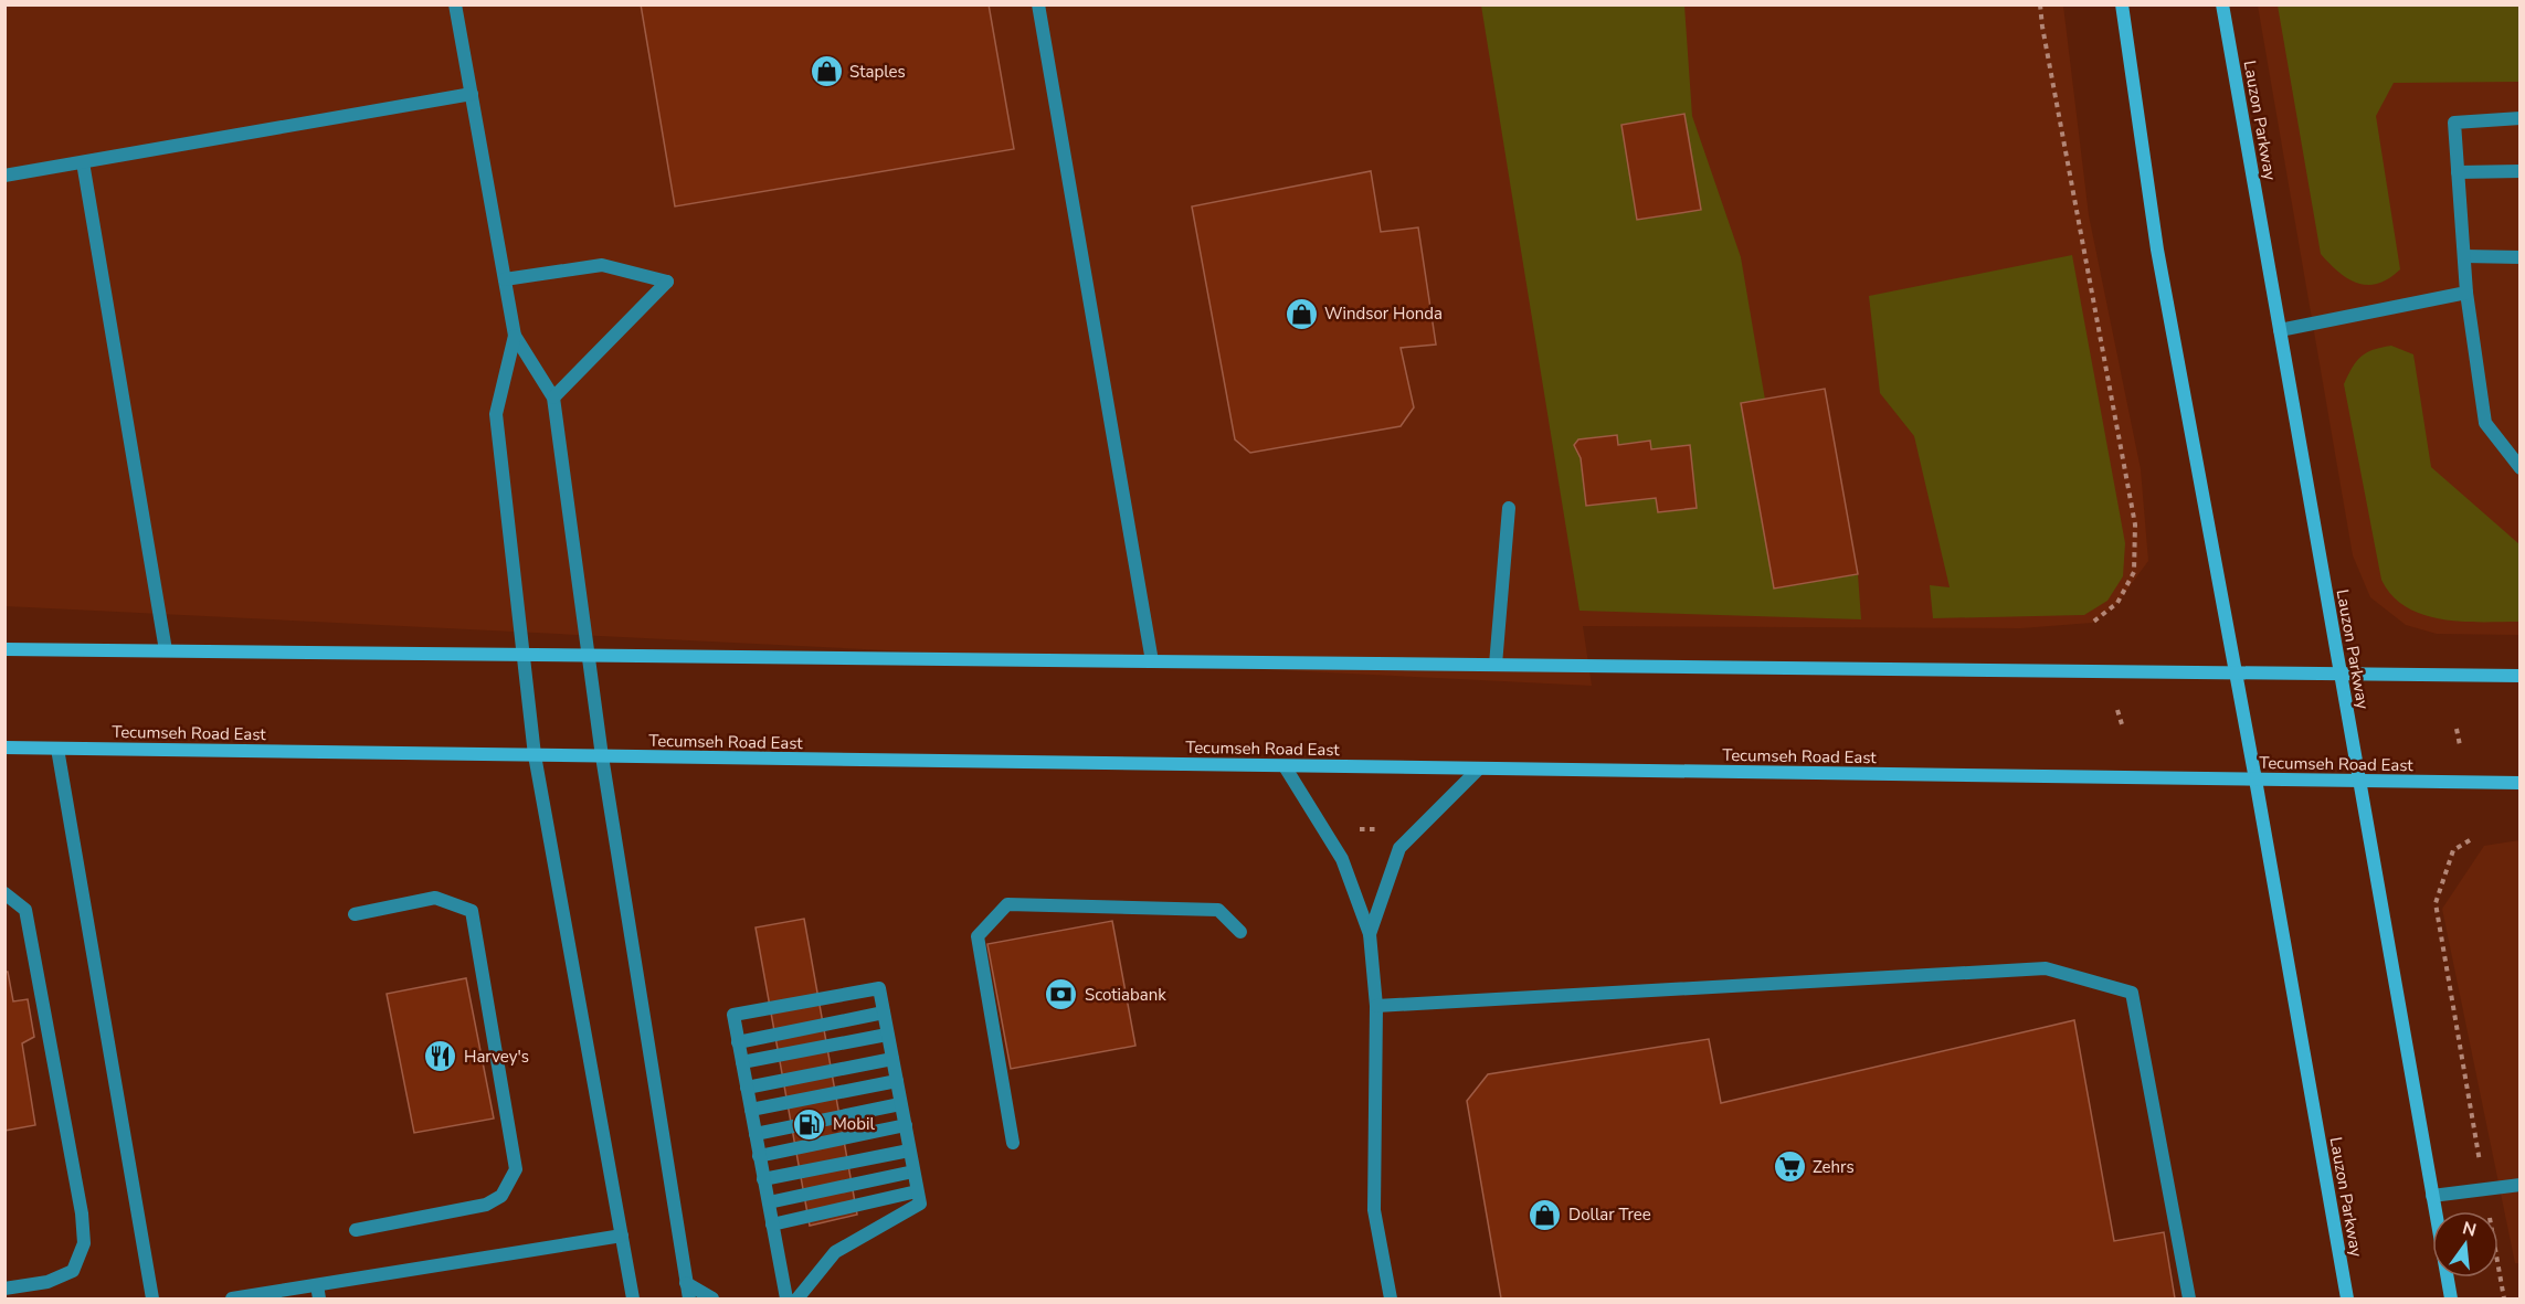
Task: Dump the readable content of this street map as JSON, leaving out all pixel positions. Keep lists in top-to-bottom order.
{
  "streets": {
    "main road": ["Lauzon Parkway", "Tecumseh Road East"]
  },
  "crossings": [
    ["Lauzon Parkway", "Tecumseh Road East"]
  ],
  "places": {
    "shop": ["Staples", "Windsor Honda", "Dollar Tree"],
    "bank": ["Scotiabank"],
    "restaurant": ["Harvey's"],
    "fuel station": ["Mobil"],
    "supermarket": ["Zehrs"]
  },
  "north": "top"
}
